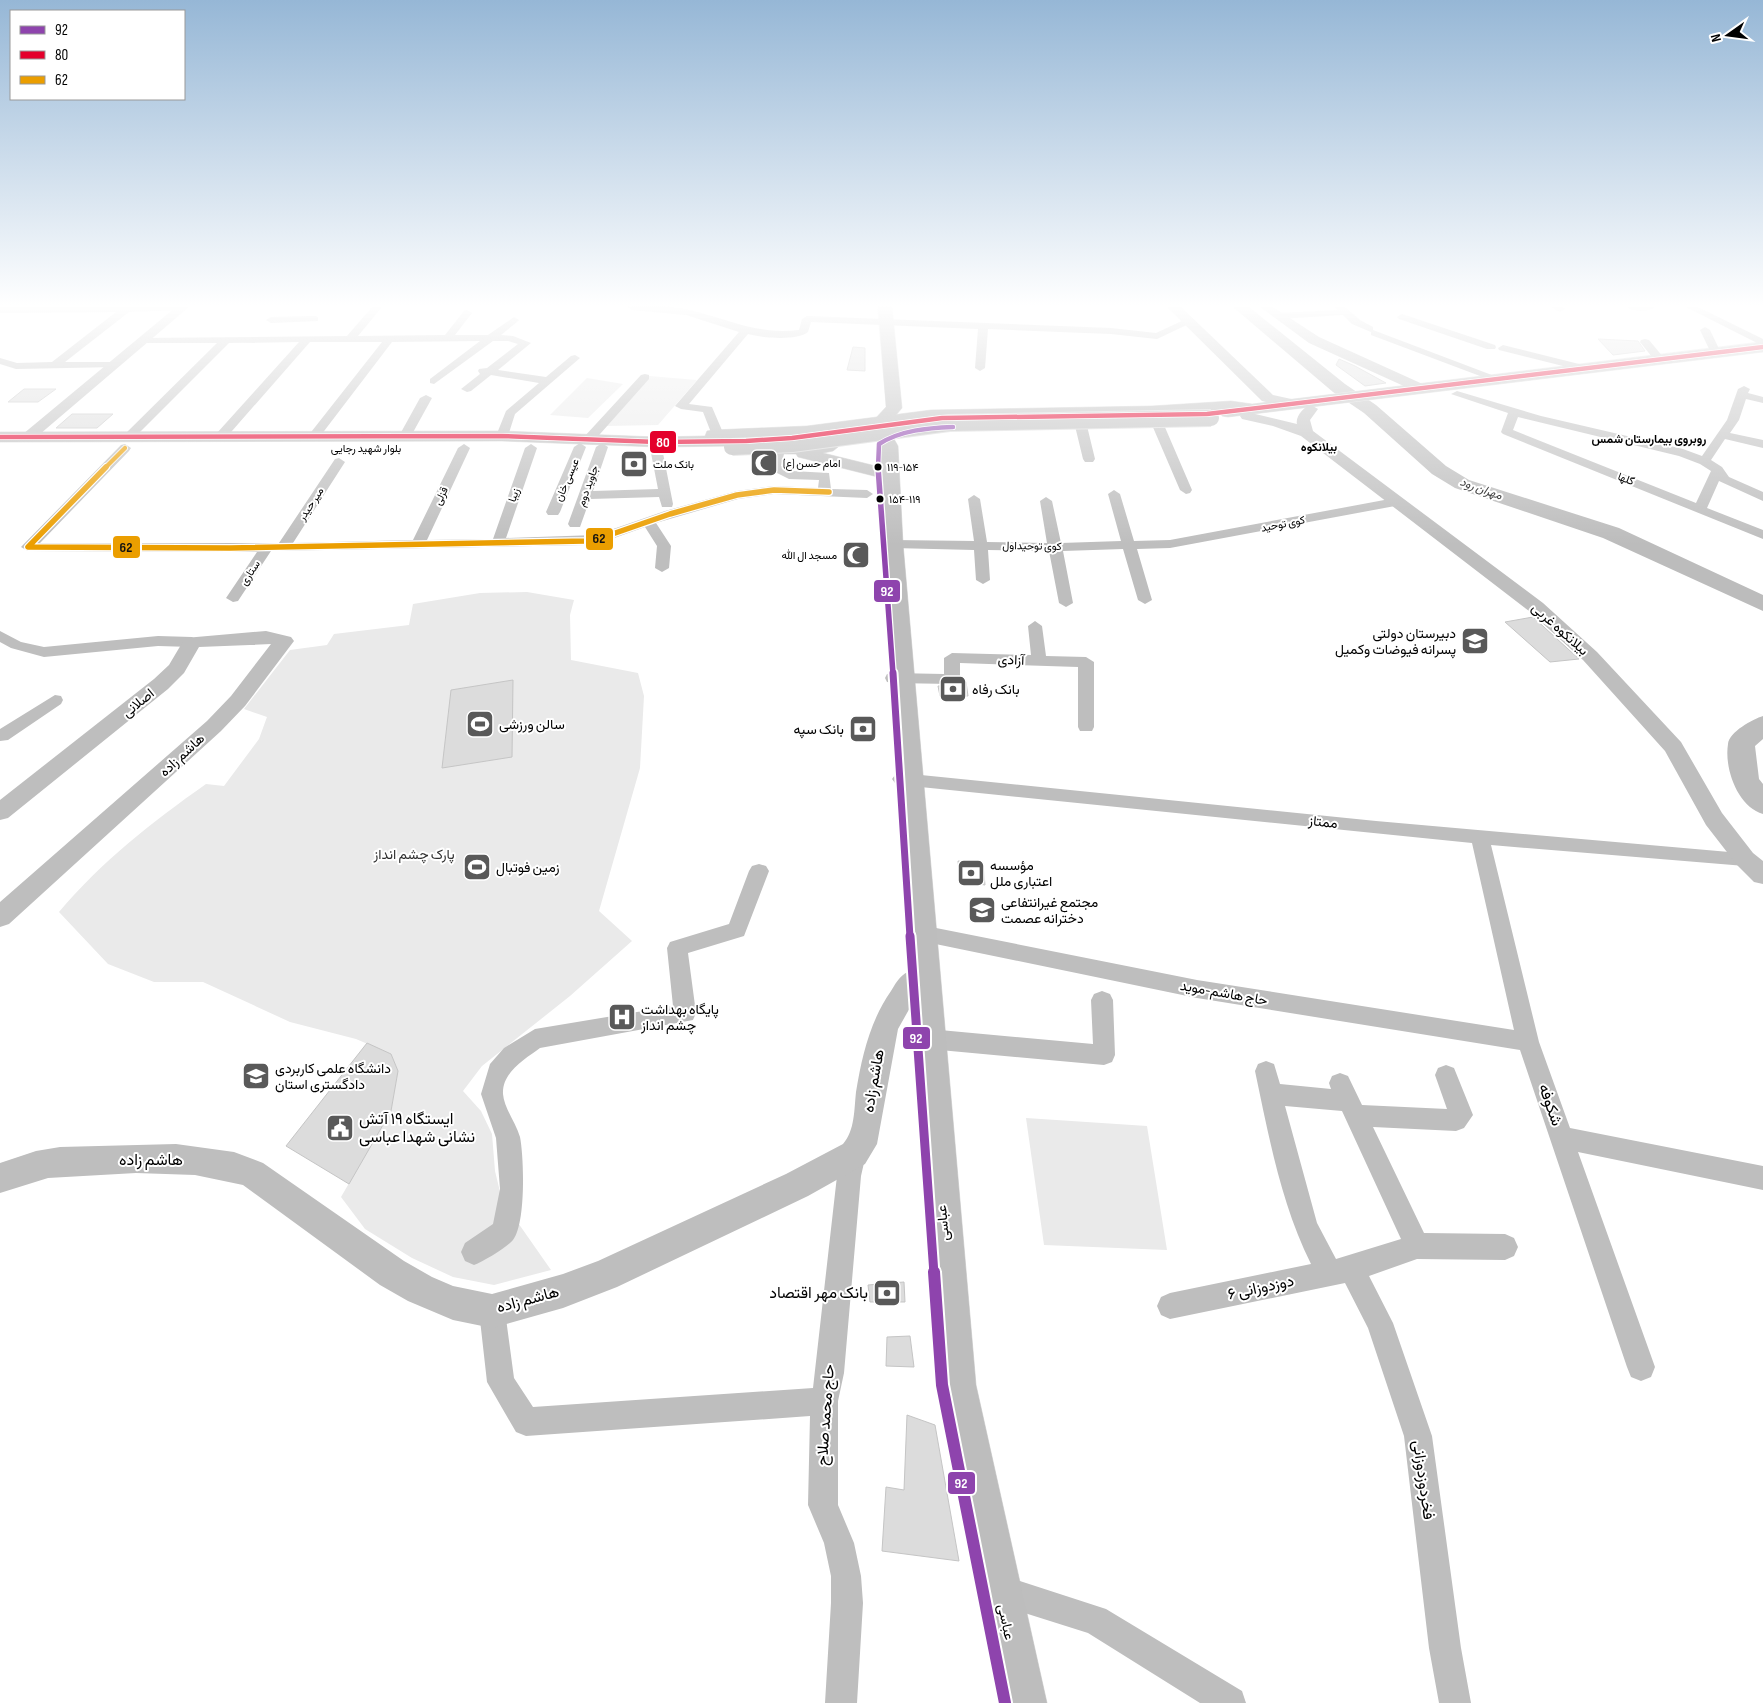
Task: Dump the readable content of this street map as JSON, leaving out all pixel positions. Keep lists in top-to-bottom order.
{
  "streets": {
    "main road": ["بلوار شهید رجایی", "عباسى"],
    "street": [
      "گلها",
      "عیسی خان",
      "جاوید دوم",
      "زیبا",
      "قزلی",
      "میر حیدر",
      "کوی توحید",
      "کوی توحیداول",
      "ستاری",
      "بیلانکوه غربی",
      "آزادی",
      "اصلانی",
      "هاشم زاده",
      "ممتاز",
      "حاج هاشم-موید",
      "شکوفه",
      "دوزدوزانی ۶",
      "حاج محمد صلاح",
      "فخردوزدوزانی"
    ]
  },
  "crossings": [
    ["بلوار شهید رجایی", "عیسی خان"],
    ["بلوار شهید رجایی", "جاوید دوم"],
    ["بلوار شهید رجایی", "زیبا"],
    ["بلوار شهید رجایی", "قزلی"],
    ["عیسی خان", "جاوید دوم"],
    ["کوی توحید", "کوی توحیداول"],
    ["کوی توحید", "بیلانکوه غربی"],
    ["کوی توحیداول", "عباسى"],
    ["بیلانکوه غربی", "ممتاز"],
    ["آزادی", "عباسى"],
    ["اصلانی", "هاشم زاده"],
    ["هاشم زاده", "عباسى"],
    ["هاشم زاده", "حاج محمد صلاح"],
    ["ممتاز", "شکوفه"],
    ["ممتاز", "عباسى"],
    ["حاج هاشم-موید", "شکوفه"],
    ["حاج هاشم-موید", "عباسى"],
    ["دوزدوزانی ۶", "فخردوزدوزانی"]
  ],
  "districts": ["روبروی بیمارستان شمس", "بیلانکوه"],
  "water": ["مهران رود"],
  "parks": ["پارک چشم انداز"],
  "places": {
    "mosque": ["امام حسن (ع)", "مسجد ال الله"],
    "bank": [
      "بانک ملت",
      "بانک رفاه",
      "بانک سپه",
      "مؤسسه اعتباری ملل",
      "بانک مهر اقتصاد"
    ],
    "other": ["۱۱۹-۱۵۴", "۱۵۴-۱۱۹"],
    "school or university": ["دبیرستان دولتی پسرانه فیوضات وکمیل", "مجتمع غیرانتفاعی دخترانه عصمت", "دانشگاه علمی کاربردی دادگستری استان"],
    "sports": ["سالن ورزشی", "زمین فوتبال"],
    "hospital": ["پایگاه بهداشت چشم انداز"],
    "public building": ["ایستگاه ۱۹ آتش نشانی شهدا عباسی"]
  },
  "lines": ["transit line 80", "transit line 92", "transit line 62"],
  "legend": ["92", "80", "62"],
  "north": "left"
}
